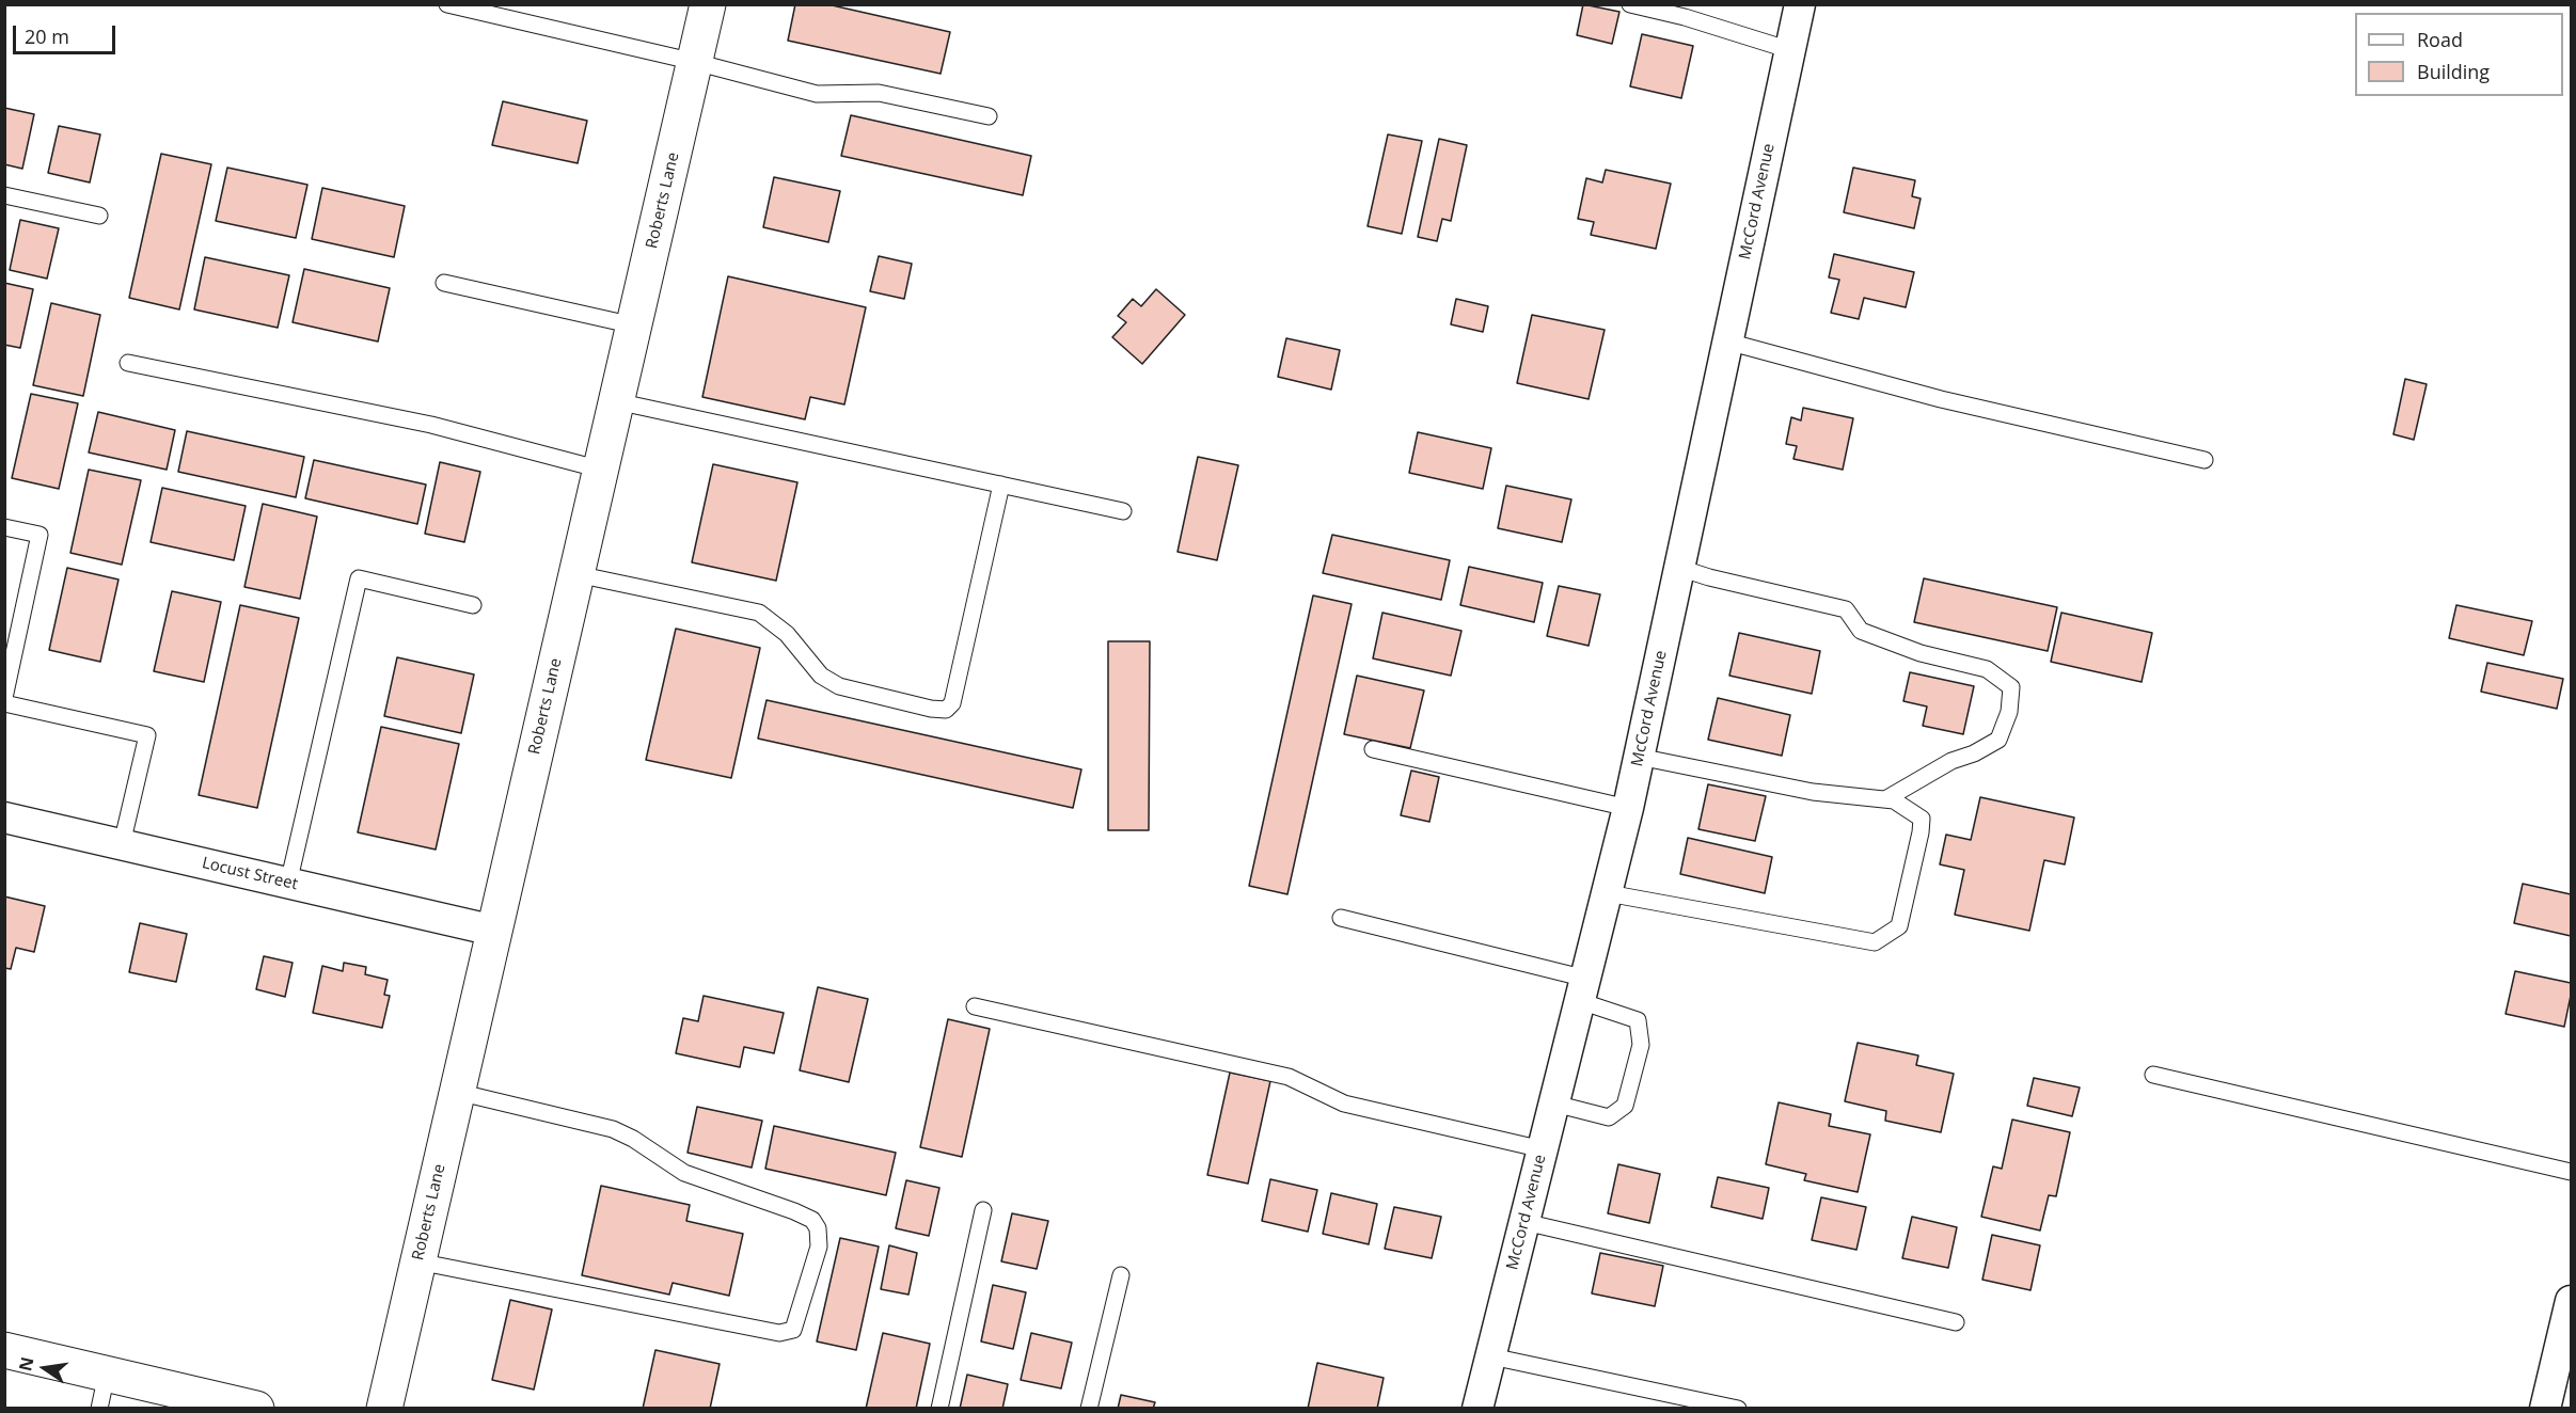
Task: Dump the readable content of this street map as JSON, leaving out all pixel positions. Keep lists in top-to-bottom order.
{
  "streets": {
    "main road": ["Roberts Lane"],
    "street": ["McCord Avenue", "Locust Street"]
  },
  "crossings": [
    ["Roberts Lane", "Locust Street"]
  ],
  "legend": ["Road", "Building"],
  "scale_bar": "20 m",
  "north": "left"
}
